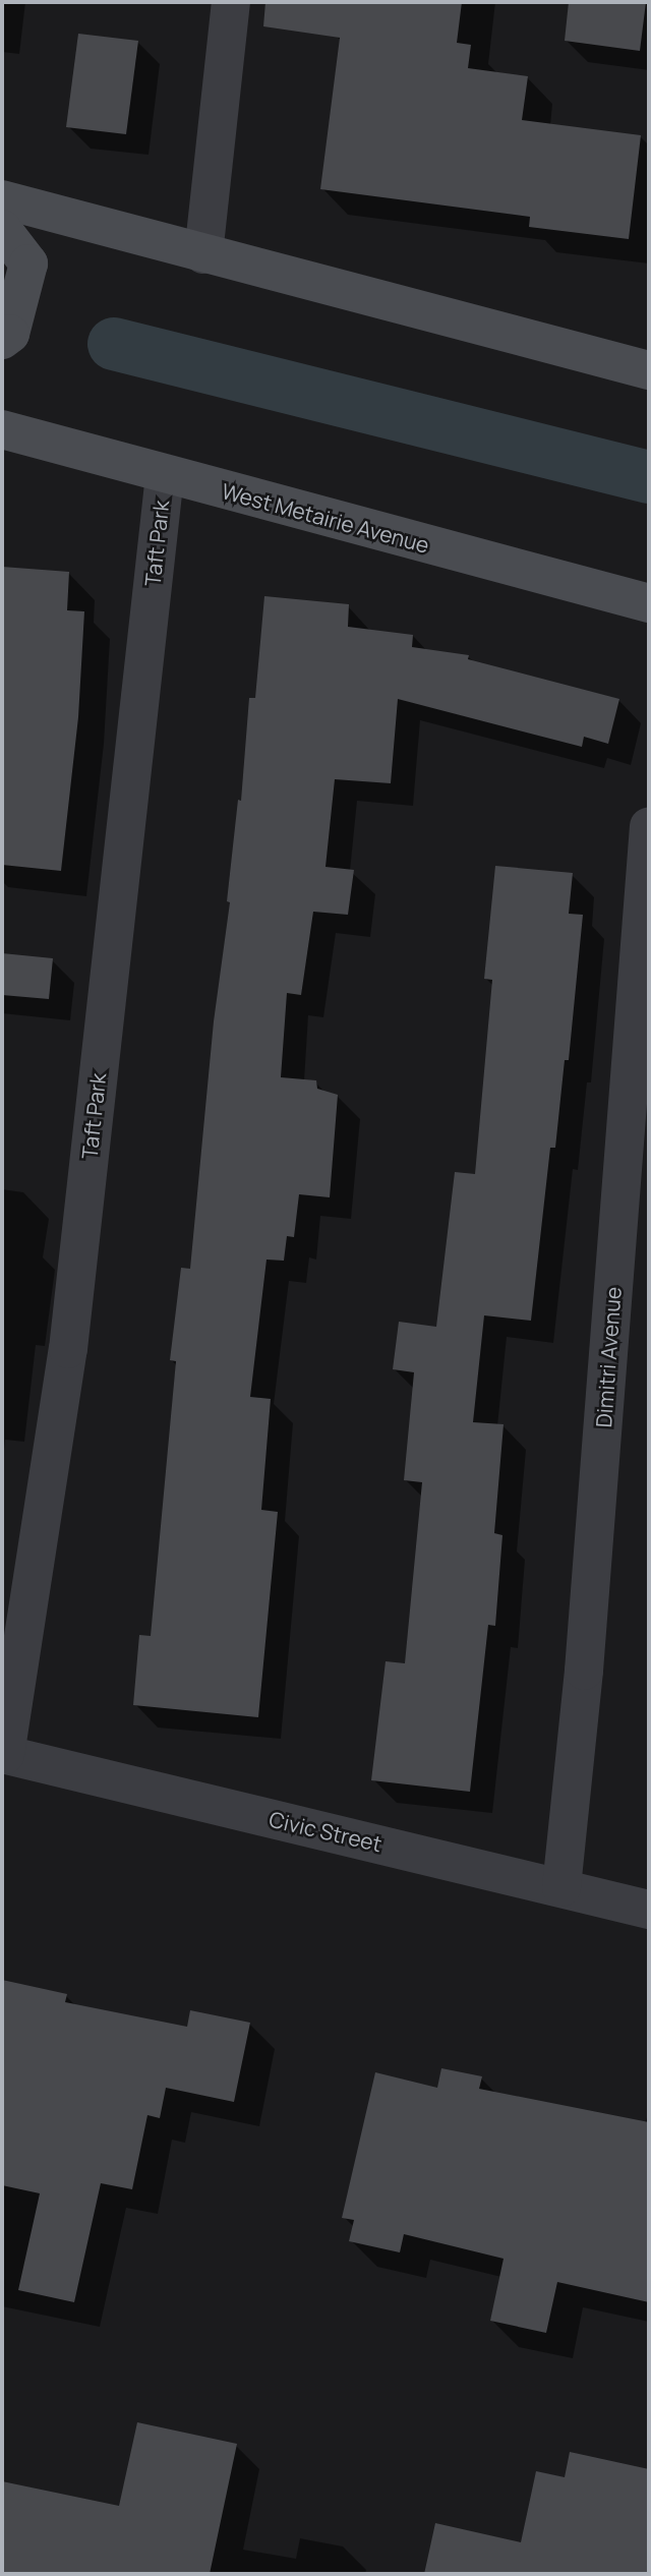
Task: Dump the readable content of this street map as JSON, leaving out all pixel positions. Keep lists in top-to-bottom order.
{
  "streets": {
    "main road": ["West Metairie Avenue"],
    "street": ["Taft Park", "Dimitri Avenue", "Civic Street"]
  },
  "crossings": [
    ["West Metairie Avenue", "Taft Park"],
    ["Taft Park", "Civic Street"],
    ["Dimitri Avenue", "Civic Street"]
  ]
}
